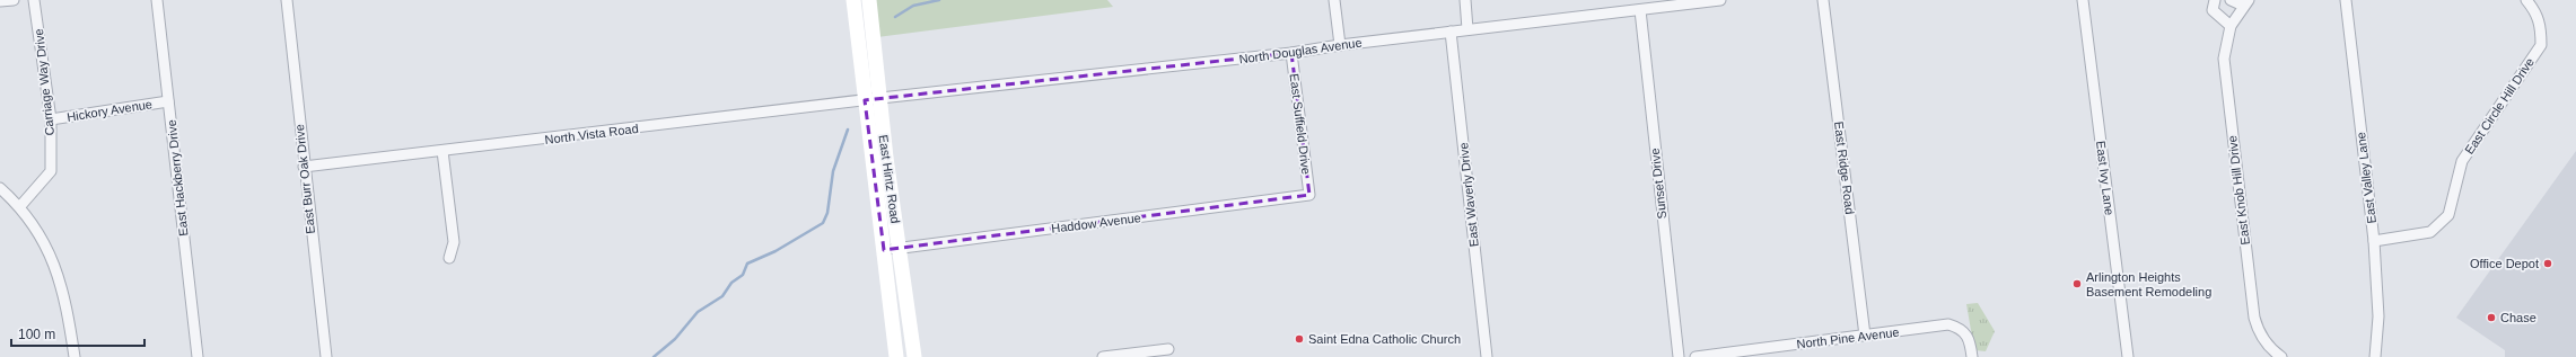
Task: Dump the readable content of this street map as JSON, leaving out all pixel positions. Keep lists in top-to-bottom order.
{
  "streets": {
    "main road": ["East Hintz Road"],
    "street": [
      "North Douglas Avenue",
      "Carriage Way Drive",
      "East Circle Hill Drive",
      "Hickory Avenue",
      "East Suffield Drive",
      "North Vista Road",
      "East Ridge Road",
      "East Hackberry Drive",
      "East Ivy Lane",
      "East Valley Lane",
      "East Burr Oak Drive",
      "Sunset Drive",
      "East Knob Hill Drive",
      "East Waverly Drive",
      "Haddow Avenue",
      "North Pine Avenue"
    ]
  },
  "crossings": [
    ["North Douglas Avenue", "East Suffield Drive"],
    ["North Douglas Avenue", "North Vista Road"],
    ["North Douglas Avenue", "East Hintz Road"],
    ["North Douglas Avenue", "Sunset Drive"],
    ["North Douglas Avenue", "East Waverly Drive"],
    ["Carriage Way Drive", "Hickory Avenue"],
    ["East Circle Hill Drive", "East Valley Lane"],
    ["Hickory Avenue", "East Hackberry Drive"],
    ["East Suffield Drive", "Haddow Avenue"],
    ["North Vista Road", "East Burr Oak Drive"],
    ["North Vista Road", "East Hintz Road"],
    ["East Ridge Road", "North Pine Avenue"],
    ["East Hintz Road", "Haddow Avenue"]
  ],
  "places": [
    "Office Depot",
    "Arlington Heights Basement Remodeling",
    "Chase",
    "Saint Edna Catholic Church"
  ],
  "scale_bar": "100 m"
}
